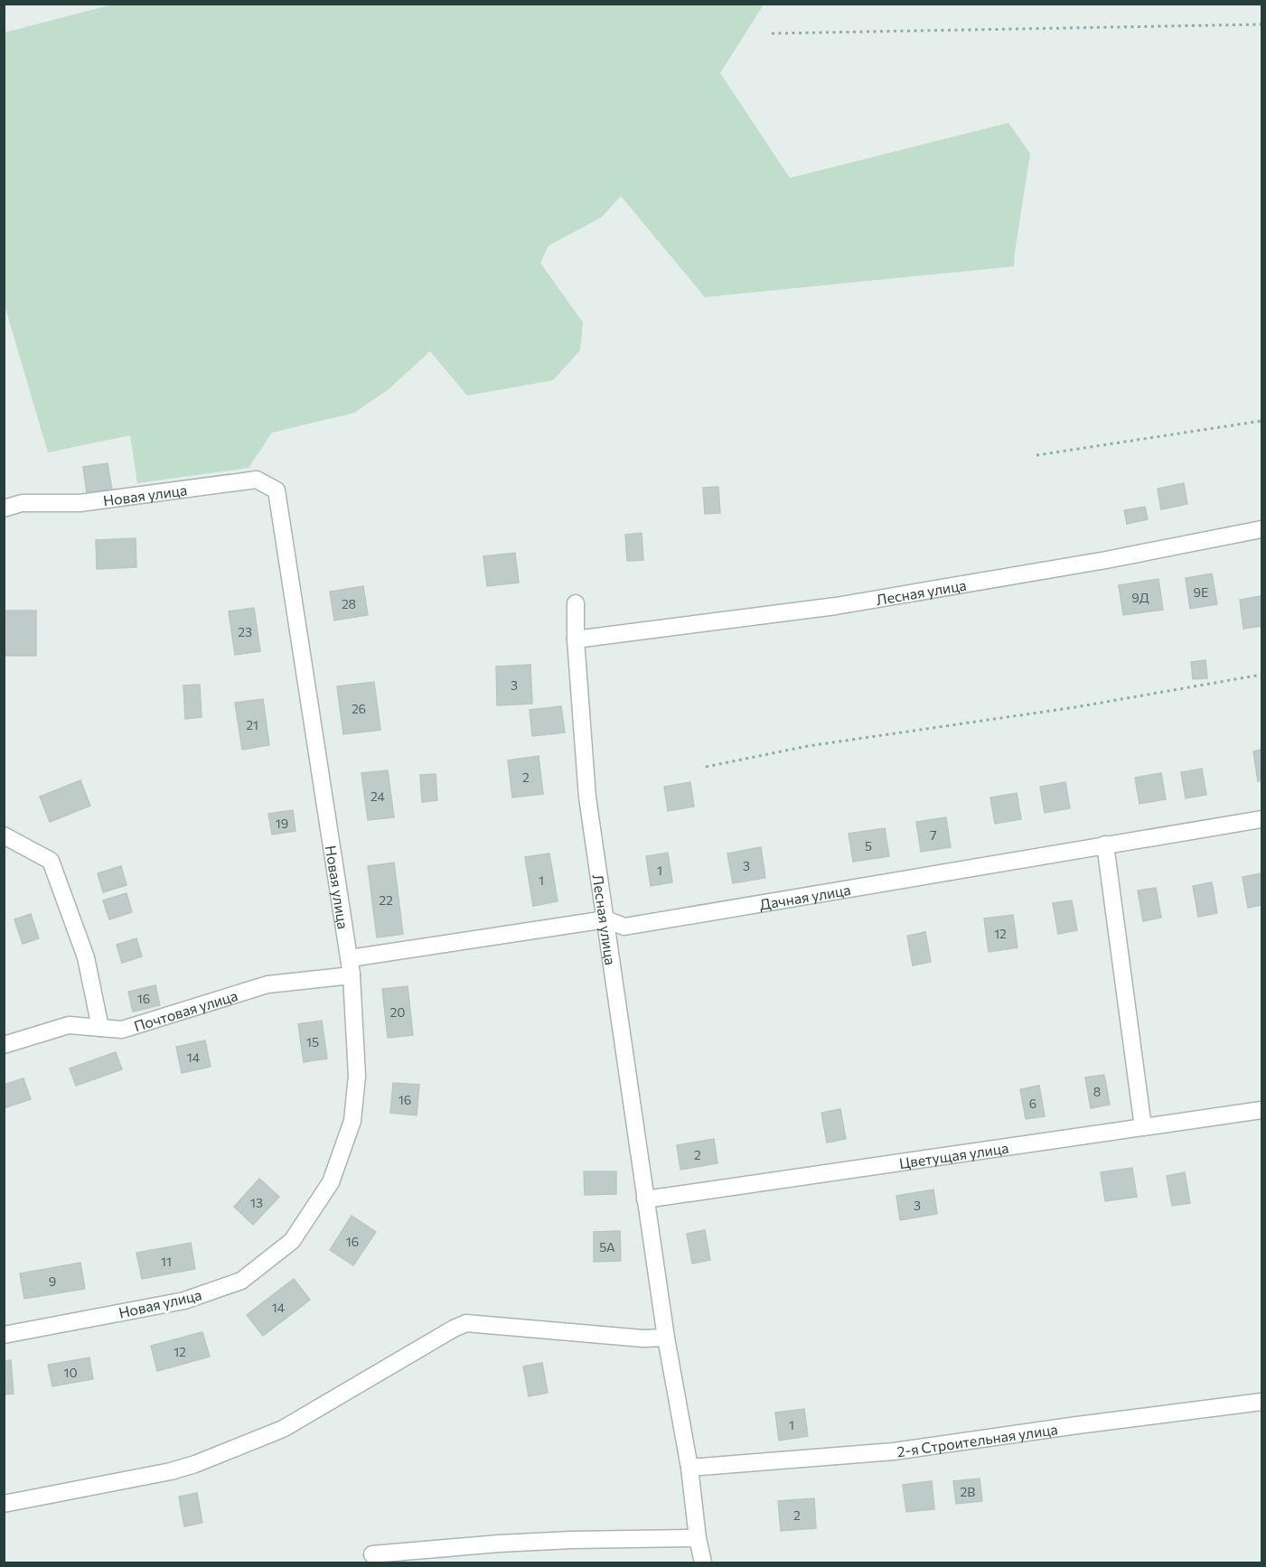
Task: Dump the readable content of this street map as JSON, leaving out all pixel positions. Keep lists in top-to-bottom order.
{
  "streets": {
    "street": [
      "Новая улица",
      "Лесная улица",
      "Дачная улица",
      "Почтовая улица",
      "Цветущая улица",
      "2-я Строительная улица"
    ]
  },
  "crossings": [
    ["Новая улица", "Дачная улица"],
    ["Новая улица", "Почтовая улица"],
    ["Лесная улица", "Дачная улица"],
    ["Лесная улица", "Цветущая улица"],
    ["Лесная улица", "2-я Строительная улица"]
  ],
  "house_numbers": [
    "9Е",
    "9Д",
    "28",
    "23",
    "3",
    "26",
    "21",
    "2",
    "24",
    "19",
    "7",
    "5",
    "3",
    "1",
    "1",
    "22",
    "12",
    "16",
    "20",
    "15",
    "14",
    "8",
    "16",
    "6",
    "2",
    "13",
    "3",
    "16",
    "5А",
    "11",
    "9",
    "14",
    "12",
    "10",
    "1",
    "2В",
    "2"
  ]
}
